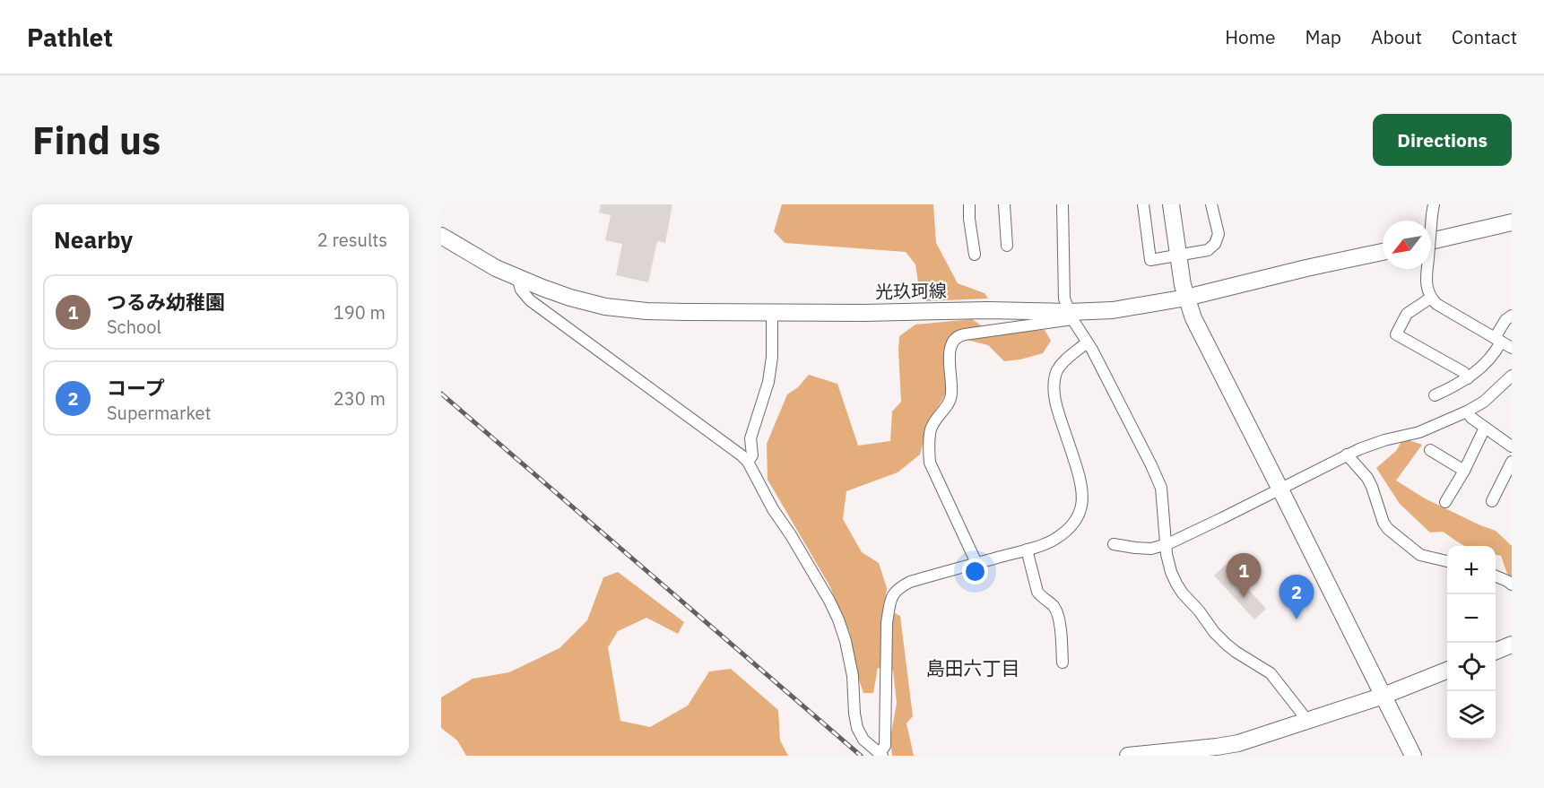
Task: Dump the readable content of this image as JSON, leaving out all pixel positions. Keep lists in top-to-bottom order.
{
  "streets": {
    "main road": ["光玖珂線"]
  },
  "districts": ["島田六丁目"],
  "north": "bottom left",
  "page": {
    "header": "Pathlet",
    "nav": [
      "Home",
      "Map",
      "About",
      "Contact"
    ],
    "buttons": "Directions",
    "title": "Find us",
    "heading": ["Nearby", "2 results"],
    "list": [
      {
        "mark": "1",
        "name": "つるみ幼稚園",
        "note": "School",
        "value": "190 m"
      },
      {
        "mark": "2",
        "name": "コープ",
        "note": "Supermarket",
        "value": "230 m"
      }
    ],
    "map_buttons": ["+", "−"],
    "pins": ["1", "2"]
  }
}
